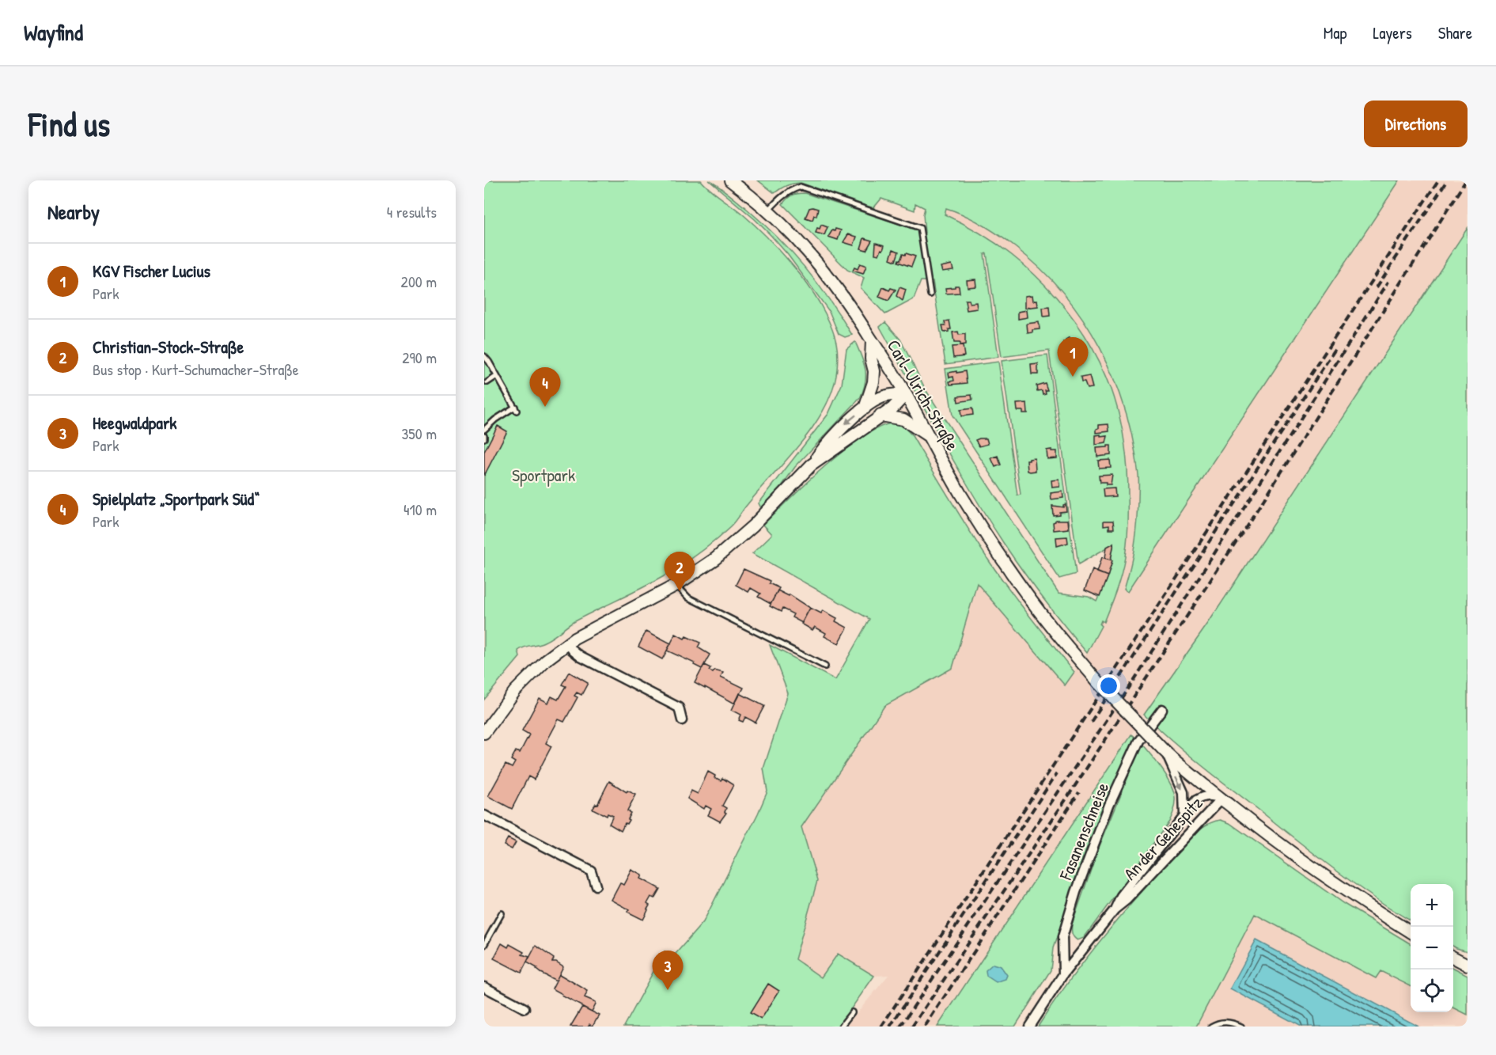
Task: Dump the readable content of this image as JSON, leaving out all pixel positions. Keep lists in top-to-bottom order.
{
  "streets": {
    "main road": ["Carl-Ulrich-Straße"],
    "street": ["Fasanenschneise", "An der Gehespitz"]
  },
  "crossings": [
    ["Carl-Ulrich-Straße", "An der Gehespitz"],
    ["Fasanenschneise", "An der Gehespitz"]
  ],
  "parks": ["Sportpark"],
  "page": {
    "header": "Wayfind",
    "nav": ["Map", "Layers", "Share"],
    "buttons": "Directions",
    "title": "Find us",
    "heading": ["Nearby", "4 results"],
    "list": [
      {
        "mark": "1",
        "name": "KGV Fischer Lucius",
        "note": "Park",
        "value": "200 m"
      },
      {
        "mark": "2",
        "name": "Christian-Stock-Straße",
        "note": "Bus stop · Kurt-Schumacher-Straße",
        "value": "290 m"
      },
      {
        "mark": "3",
        "name": "Heegwaldpark",
        "note": "Park",
        "value": "350 m"
      },
      {
        "mark": "4",
        "name": "Spielplatz „Sportpark Süd“",
        "note": "Park",
        "value": "410 m"
      }
    ],
    "pins": [
      "1",
      "4",
      "2",
      "3"
    ],
    "map_buttons": ["+", "−"]
  }
}
